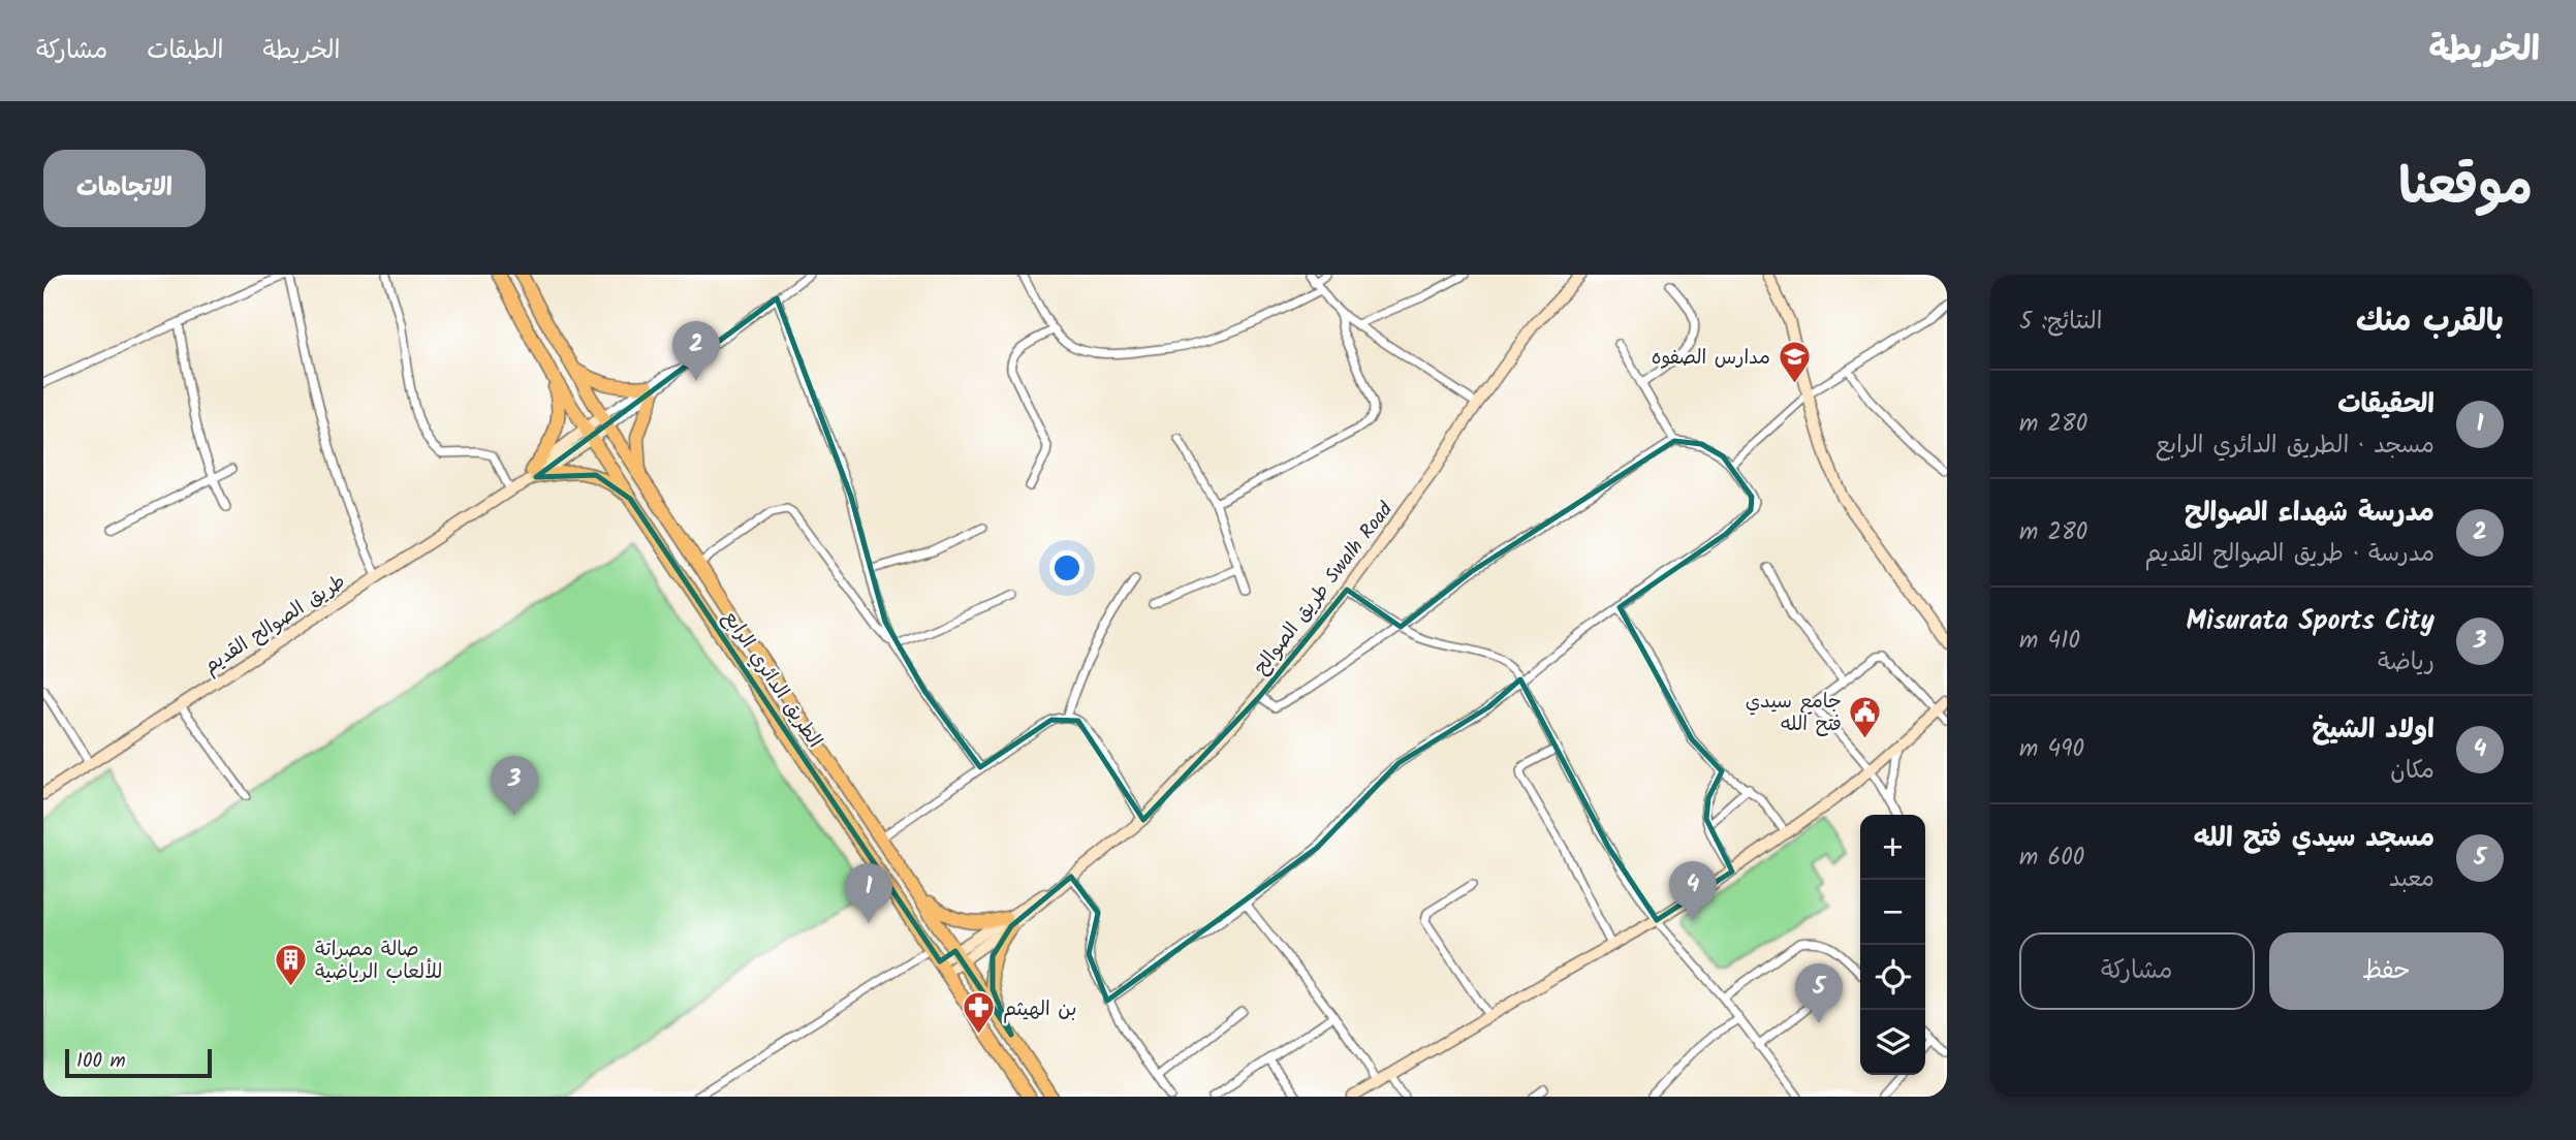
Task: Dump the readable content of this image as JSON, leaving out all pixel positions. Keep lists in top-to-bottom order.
{
  "streets": {
    "main road": ["الطريق الدائري الرابع"],
    "street": ["طريق الصوالح Swalh Road", "طريق الصوالح القديم"]
  },
  "crossings": [
    ["طريق الصوالح Swalh Road", "الطريق الدائري الرابع"],
    ["طريق الصوالح القديم", "الطريق الدائري الرابع"]
  ],
  "places": {
    "school or university": ["مدارس الصفوه"],
    "public building": ["جامع سيدي فتح الله"],
    "building": ["صالة مصراتة للألعاب الرياضية"],
    "pharmacy": ["بن الهيثم"]
  },
  "scale_bar": "100 m",
  "page": {
    "header": "الخريطة",
    "nav": ["الخريطة", "الطبقات", "مشاركة"],
    "title": "موقعنا",
    "buttons": [
      "الاتجاهات",
      ["حفظ", "مشاركة"]
    ],
    "heading": ["بالقرب منك", "النتائج: 5"],
    "pins": [
      "2",
      "3",
      "4",
      "1",
      "5"
    ],
    "list": [
      {
        "mark": "1",
        "name": "الحقيقات",
        "note": "مسجد · الطريق الدائري الرابع",
        "value": "280 m"
      },
      {
        "mark": "2",
        "name": "مدرسة شهداء الصوالح",
        "note": "مدرسة · طريق الصوالح القديم",
        "value": "280 m"
      },
      {
        "mark": "3",
        "name": "Misurata Sports City",
        "note": "رياضة",
        "value": "410 m"
      },
      {
        "mark": "4",
        "name": "اولاد الشيخ",
        "note": "مكان",
        "value": "490 m"
      },
      {
        "mark": "5",
        "name": "مسجد سيدي فتح الله",
        "note": "معبد",
        "value": "600 m"
      }
    ],
    "map_buttons": ["+", "−"],
    "scale": "100 m"
  }
}
